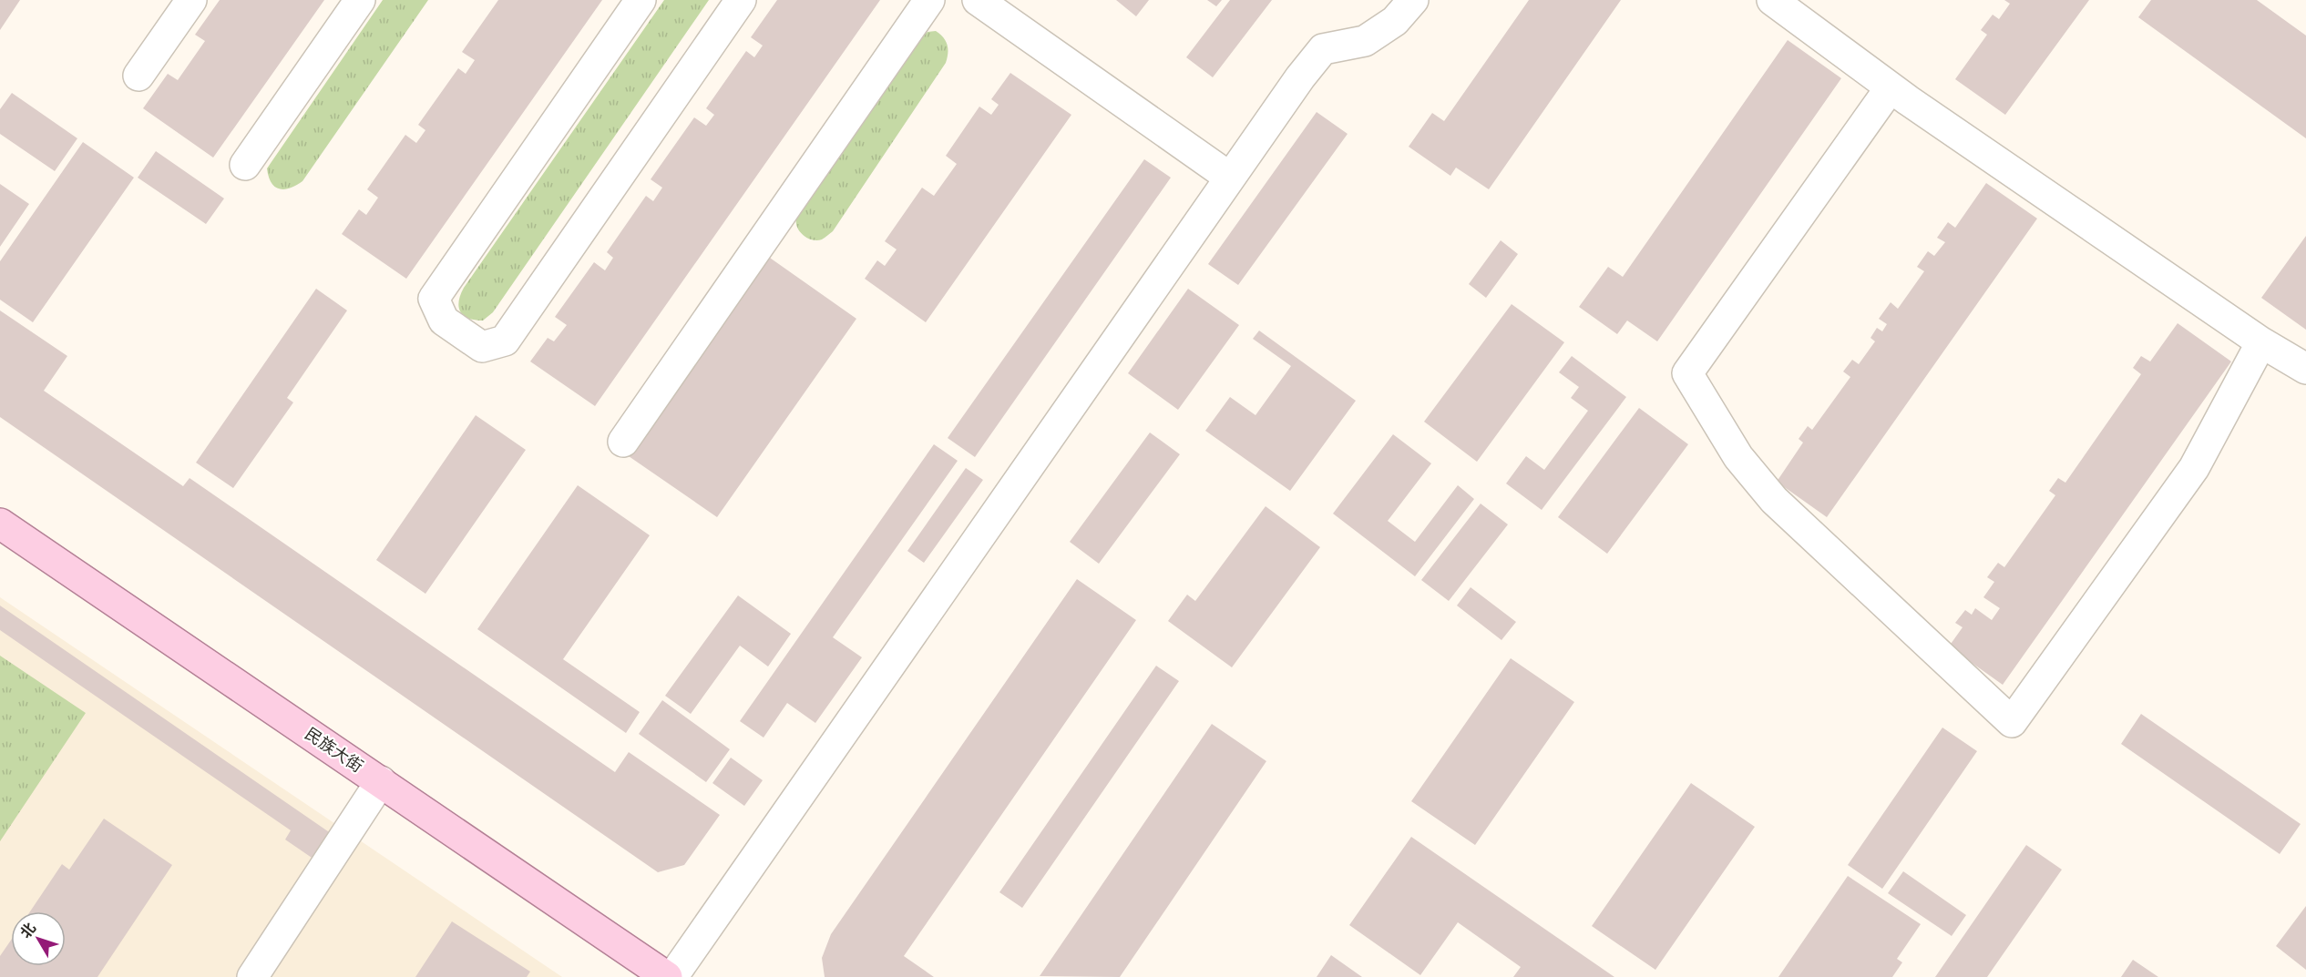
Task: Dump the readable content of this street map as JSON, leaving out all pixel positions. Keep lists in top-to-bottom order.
{
  "streets": {
    "main road": ["民族大街"]
  },
  "north": "top left"
}
